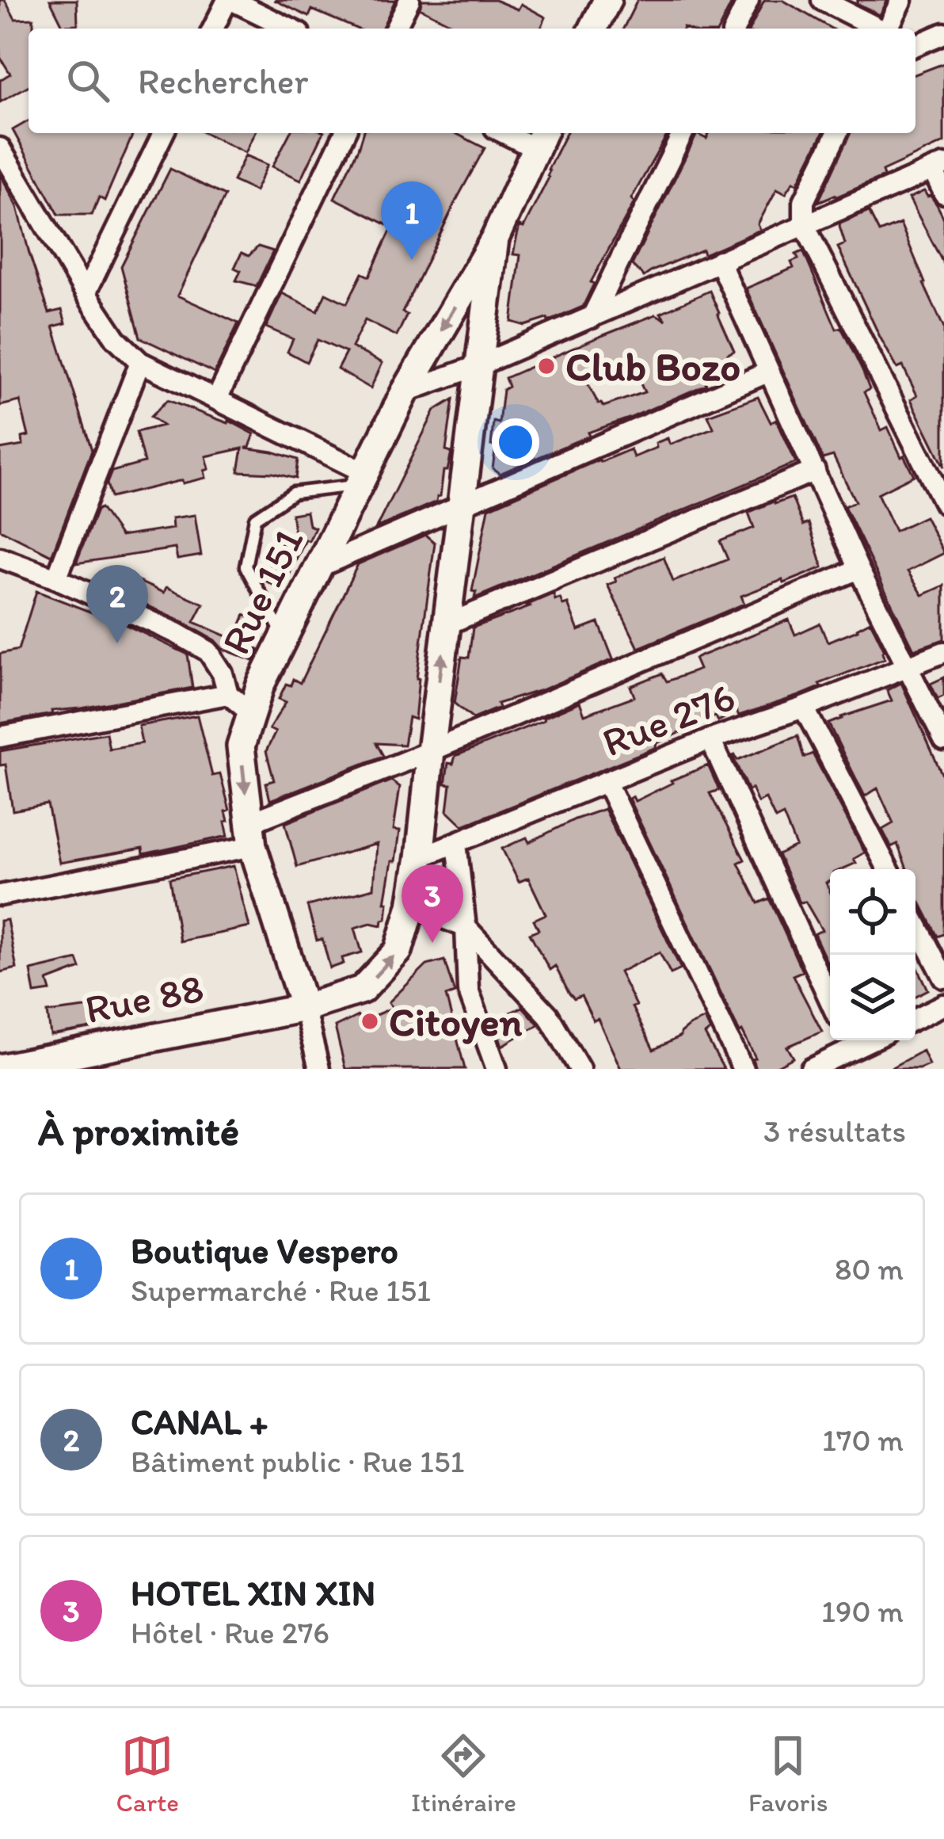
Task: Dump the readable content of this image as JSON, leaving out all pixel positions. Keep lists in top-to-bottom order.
{
  "streets": {
    "main road": ["Rue 151", "Rue 88"],
    "street": ["Rue 276"]
  },
  "crossings": [
    ["Rue 151", "Rue 88"],
    ["Rue 276", "Rue 88"]
  ],
  "places": ["Club Bozo", "Citoyen"],
  "page": {
    "search": "Rechercher",
    "pins": ["1", "2", "3"],
    "heading": ["À proximité", "3 résultats"],
    "list": [
      {
        "mark": "1",
        "name": "Boutique Vespero",
        "note": "Supermarché · Rue 151",
        "value": "80 m"
      },
      {
        "mark": "2",
        "name": "CANAL +",
        "note": "Bâtiment public · Rue 151",
        "value": "170 m"
      },
      {
        "mark": "3",
        "name": "HOTEL XIN XIN",
        "note": "Hôtel · Rue 276",
        "value": "190 m"
      }
    ],
    "nav": ["Carte", "Itinéraire", "Favoris"]
  }
}
